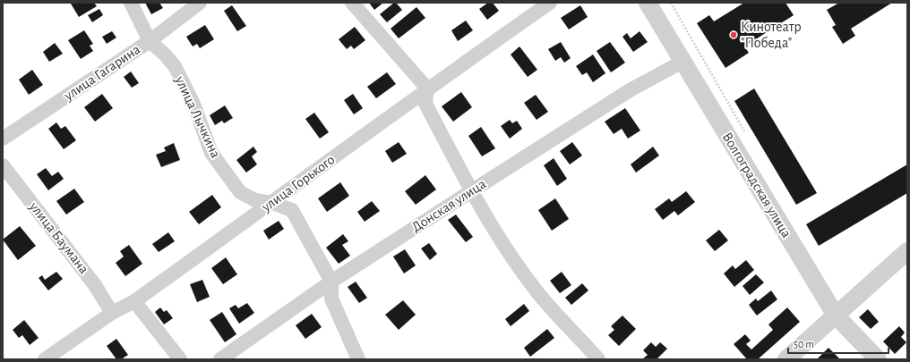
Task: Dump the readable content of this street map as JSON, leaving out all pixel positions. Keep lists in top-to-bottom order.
{
  "streets": {
    "street": [
      "улица Гагарина",
      "улица Лычкина",
      "улица Горького",
      "Волгоградская улица",
      "Донская улица",
      "улица Баумана"
    ]
  },
  "crossings": [
    ["улица Гагарина", "улица Лычкина"],
    ["улица Лычкина", "улица Горького"],
    ["улица Лычкина", "Донская улица"],
    ["улица Горького", "улица Баумана"],
    ["Волгоградская улица", "Донская улица"]
  ],
  "places": ["Кинотеатр \"Победа\""],
  "scale_bar": "50 m"
}
